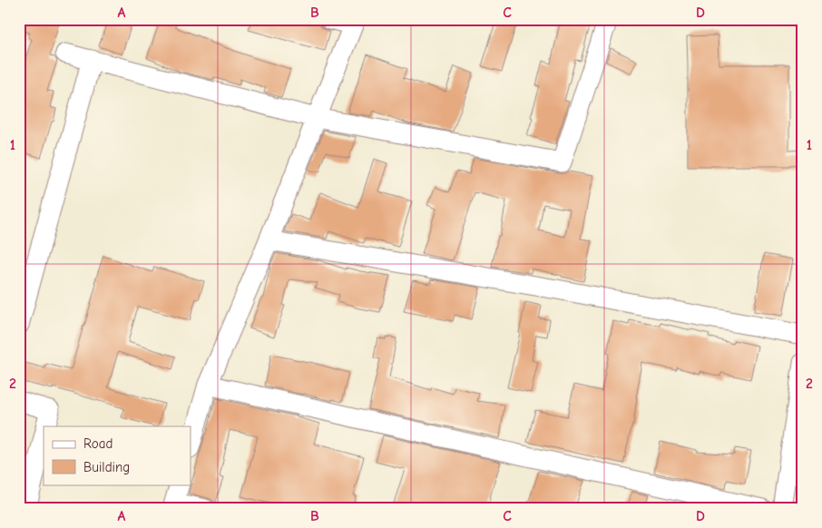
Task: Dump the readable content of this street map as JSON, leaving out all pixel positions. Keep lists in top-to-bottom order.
{
  "legend": ["Road", "Building"],
  "grid": {
    "columns": [
      "A",
      "B",
      "C",
      "D"
    ],
    "rows": ["1", "2"]
  }
}
